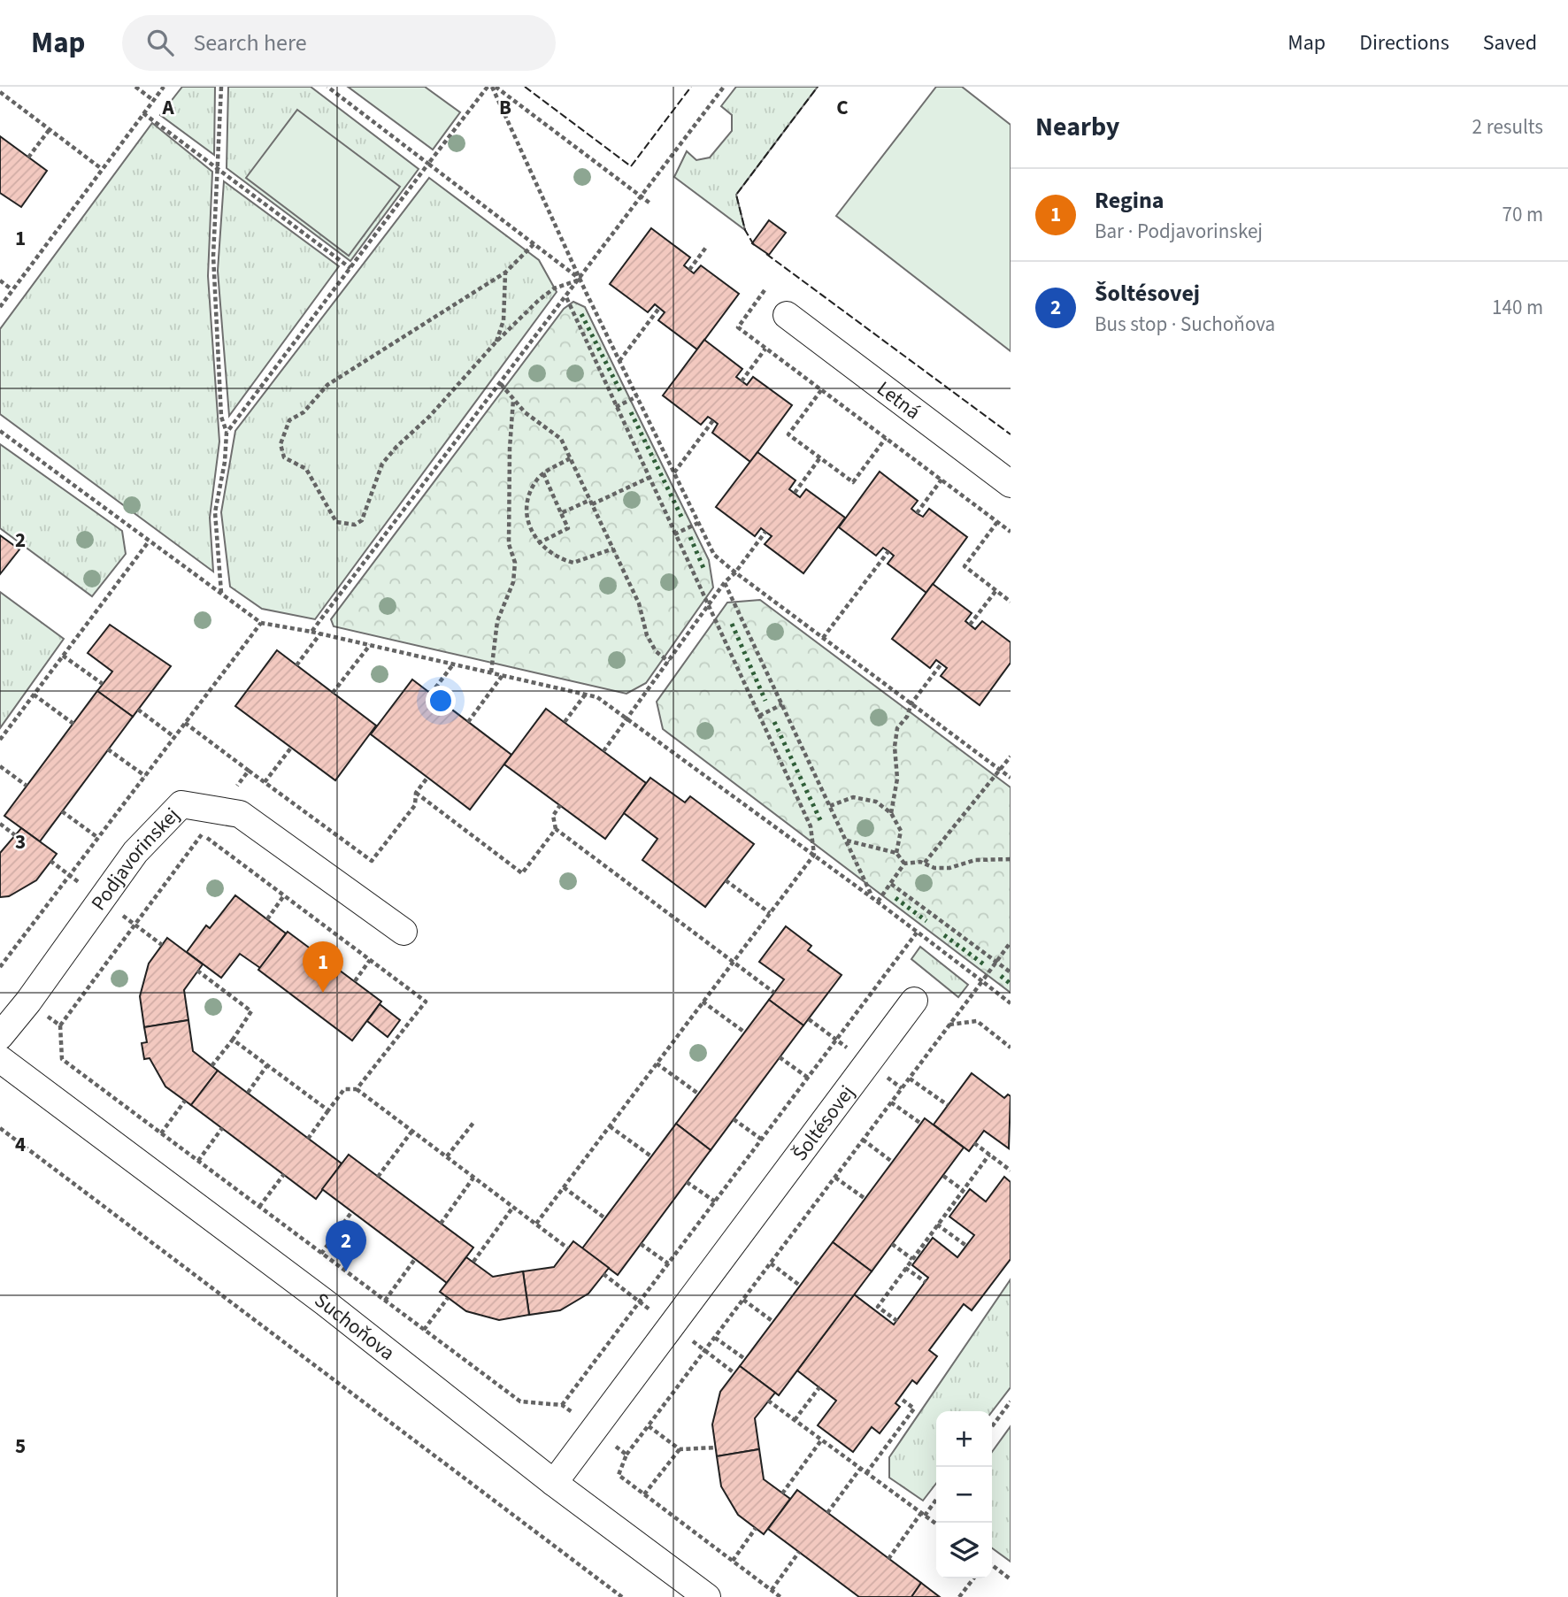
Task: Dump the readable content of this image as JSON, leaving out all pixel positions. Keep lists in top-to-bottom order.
{
  "streets": {
    "street": [
      "Letná",
      "Podjavorinskej",
      "Šoltésovej",
      "Suchoňova"
    ]
  },
  "crossings": [
    ["Šoltésovej", "Suchoňova"]
  ],
  "page": {
    "header": "Map",
    "search": "Search here",
    "nav": ["Map", "Directions", "Saved"],
    "heading": ["Nearby", "2 results"],
    "list": [
      {
        "mark": "1",
        "name": "Regina",
        "note": "Bar · Podjavorinskej",
        "value": "70 m"
      },
      {
        "mark": "2",
        "name": "Šoltésovej",
        "note": "Bus stop · Suchoňova",
        "value": "140 m"
      }
    ],
    "pins": ["1", "2"],
    "map_buttons": ["+", "−"]
  },
  "grid": {
    "columns": ["A", "B", "C"],
    "rows": [
      "1",
      "2",
      "3",
      "4",
      "5"
    ]
  }
}
